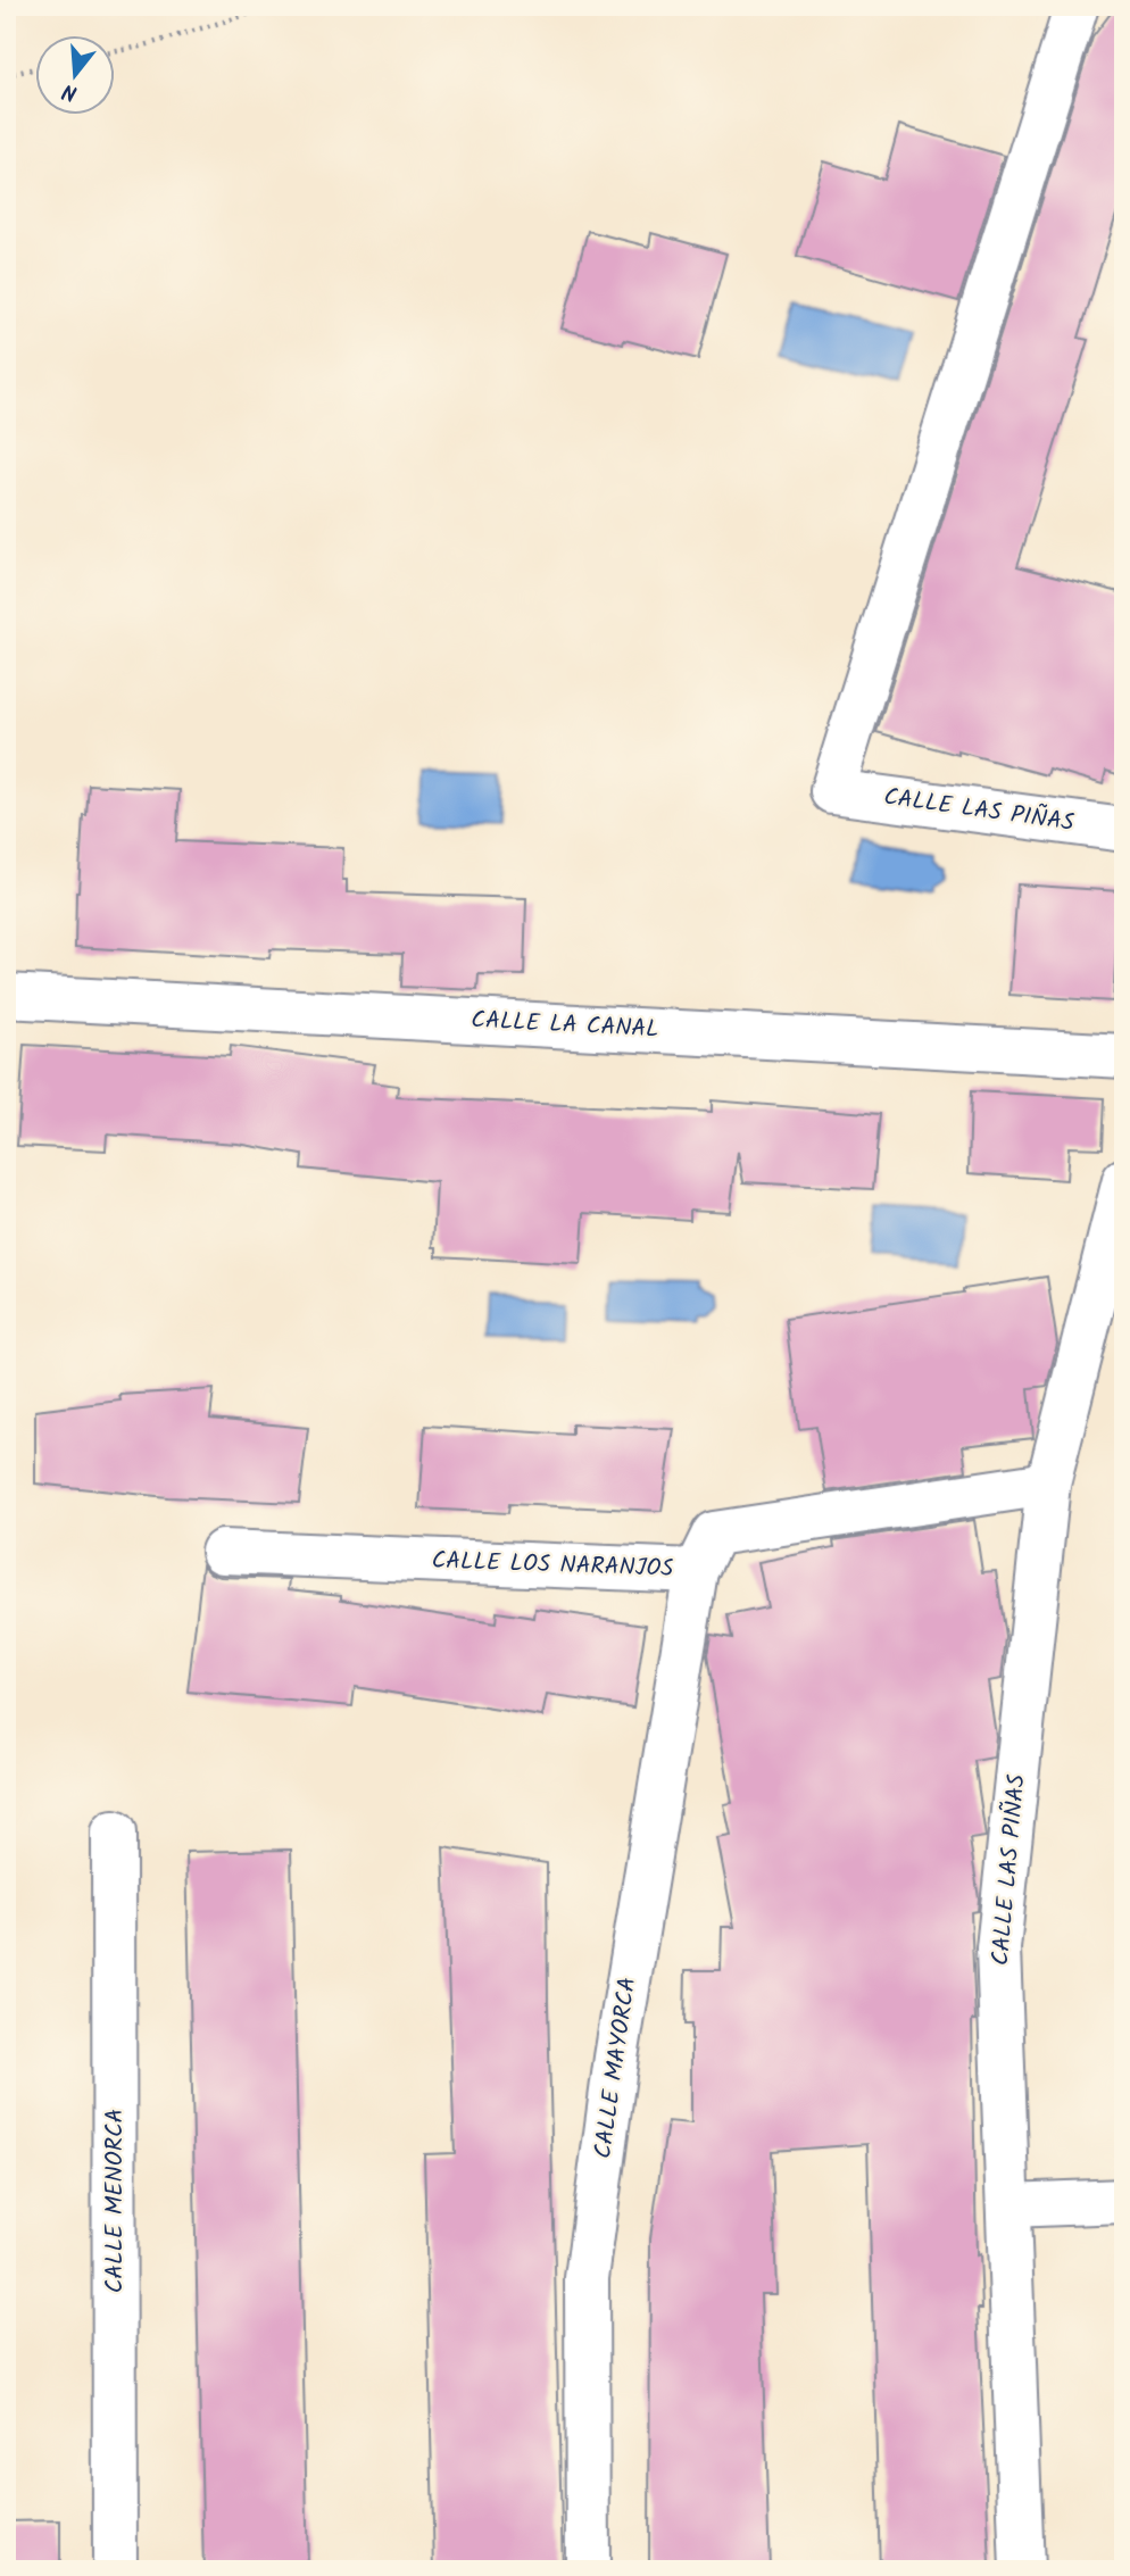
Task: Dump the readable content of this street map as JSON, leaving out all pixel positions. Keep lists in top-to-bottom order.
{
  "streets": {
    "street": [
      "CALLE LAS PIÑAS",
      "CALLE LA CANAL",
      "CALLE LOS NARANJOS",
      "CALLE MAYORCA",
      "CALLE MENORCA"
    ]
  },
  "crossings": [
    ["CALLE LAS PIÑAS", "CALLE LOS NARANJOS"],
    ["CALLE LOS NARANJOS", "CALLE MAYORCA"]
  ],
  "north": "bottom"
}
